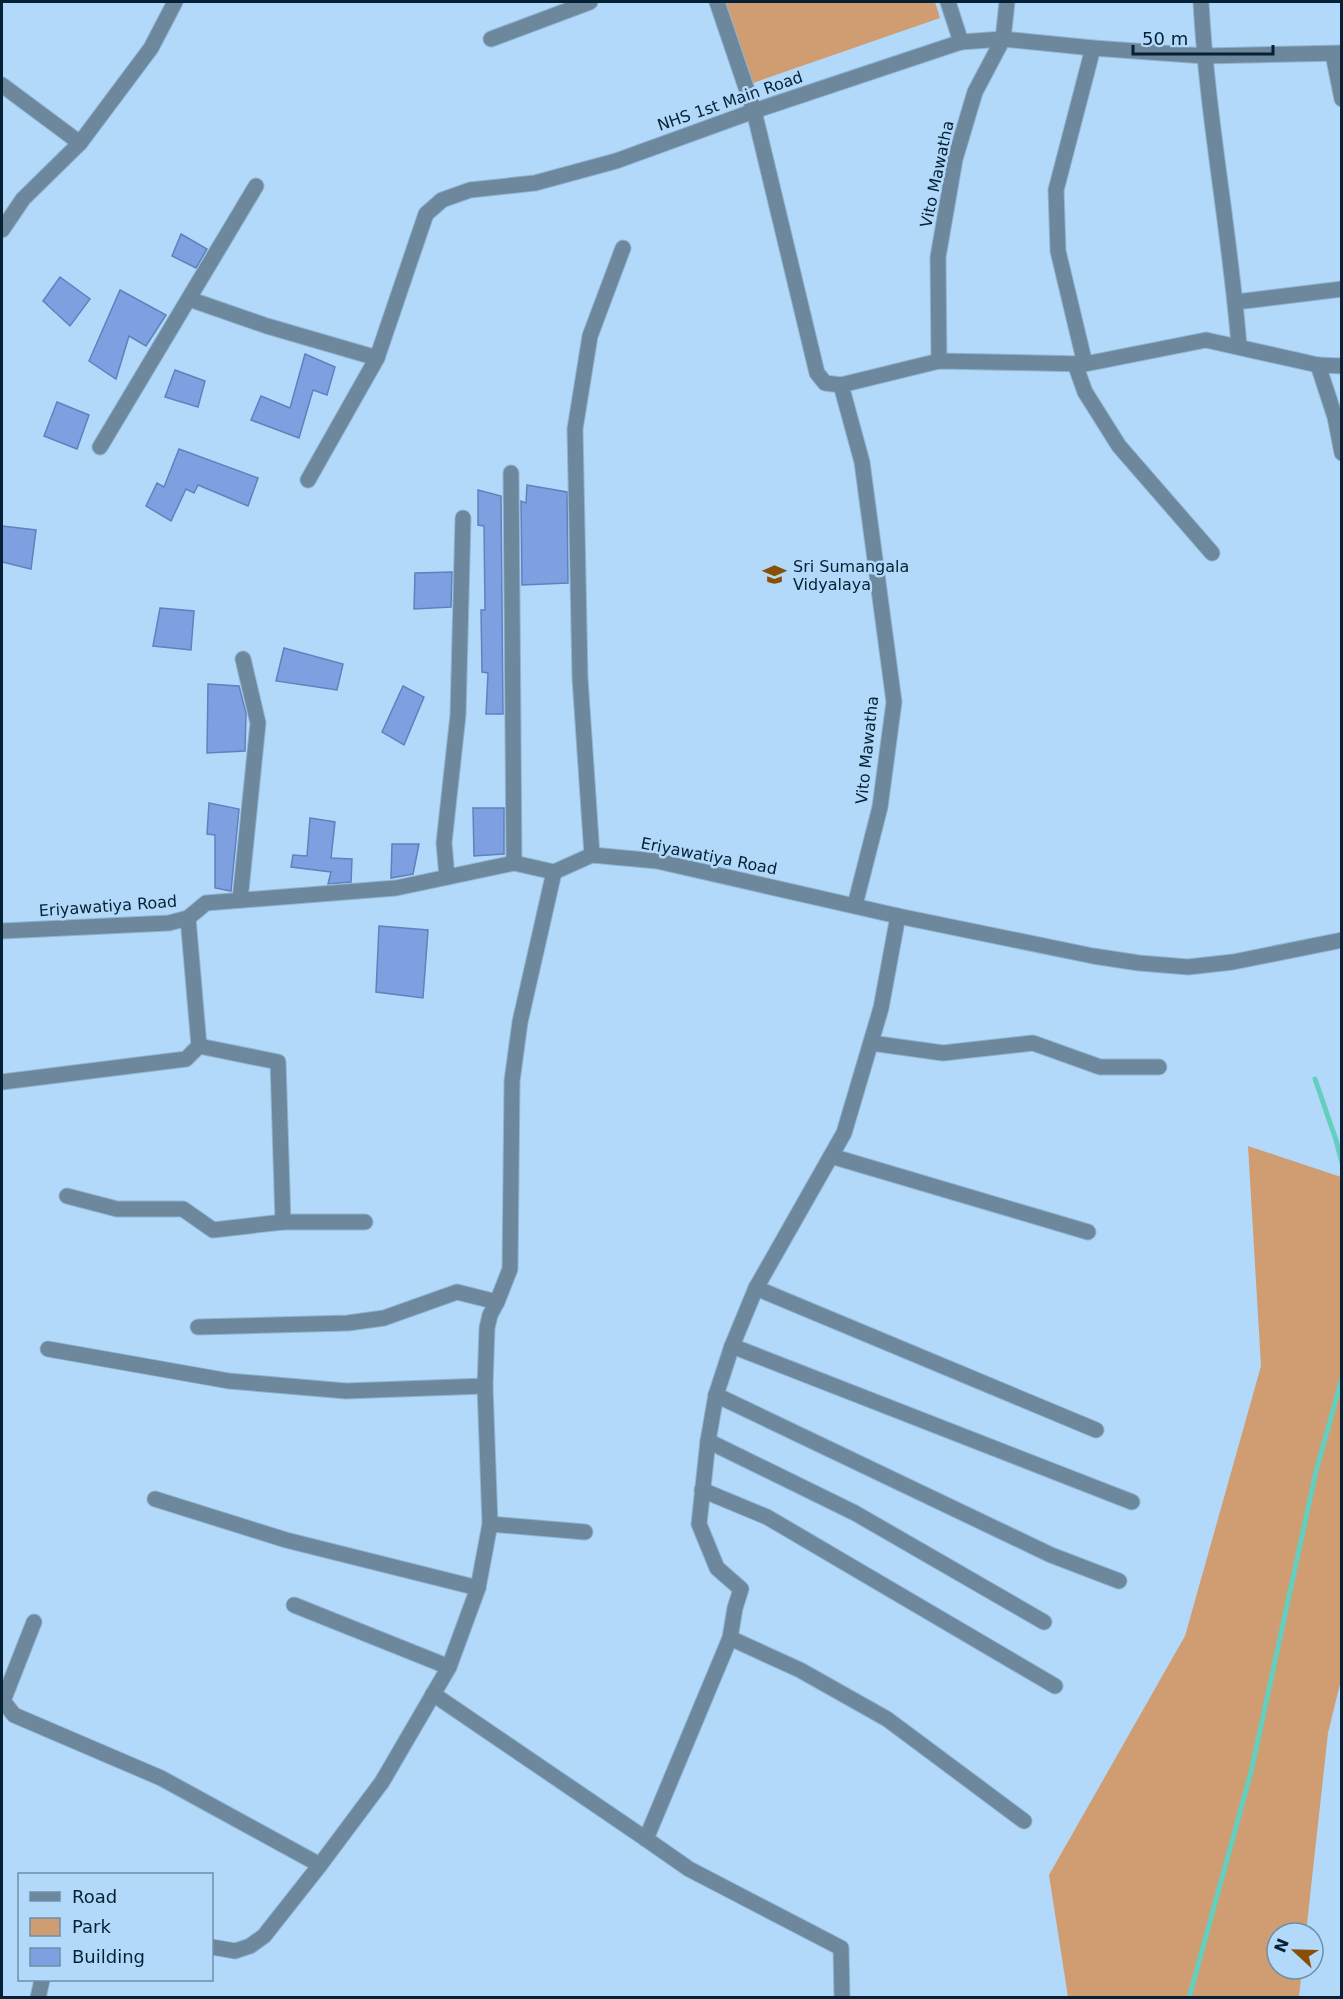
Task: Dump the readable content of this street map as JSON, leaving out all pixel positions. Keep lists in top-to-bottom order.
{
  "streets": {
    "street": ["NHS 1st Main Road", "Vito Mawatha", "Eriyawatiya Road"]
  },
  "crossings": [
    ["NHS 1st Main Road", "Vito Mawatha"],
    ["Vito Mawatha", "Eriyawatiya Road"]
  ],
  "places": {
    "school or university": ["Sri Sumangala Vidyalaya"]
  },
  "legend": ["Road", "Park", "Building"],
  "scale_bar": "50 m",
  "north": "left"
}
